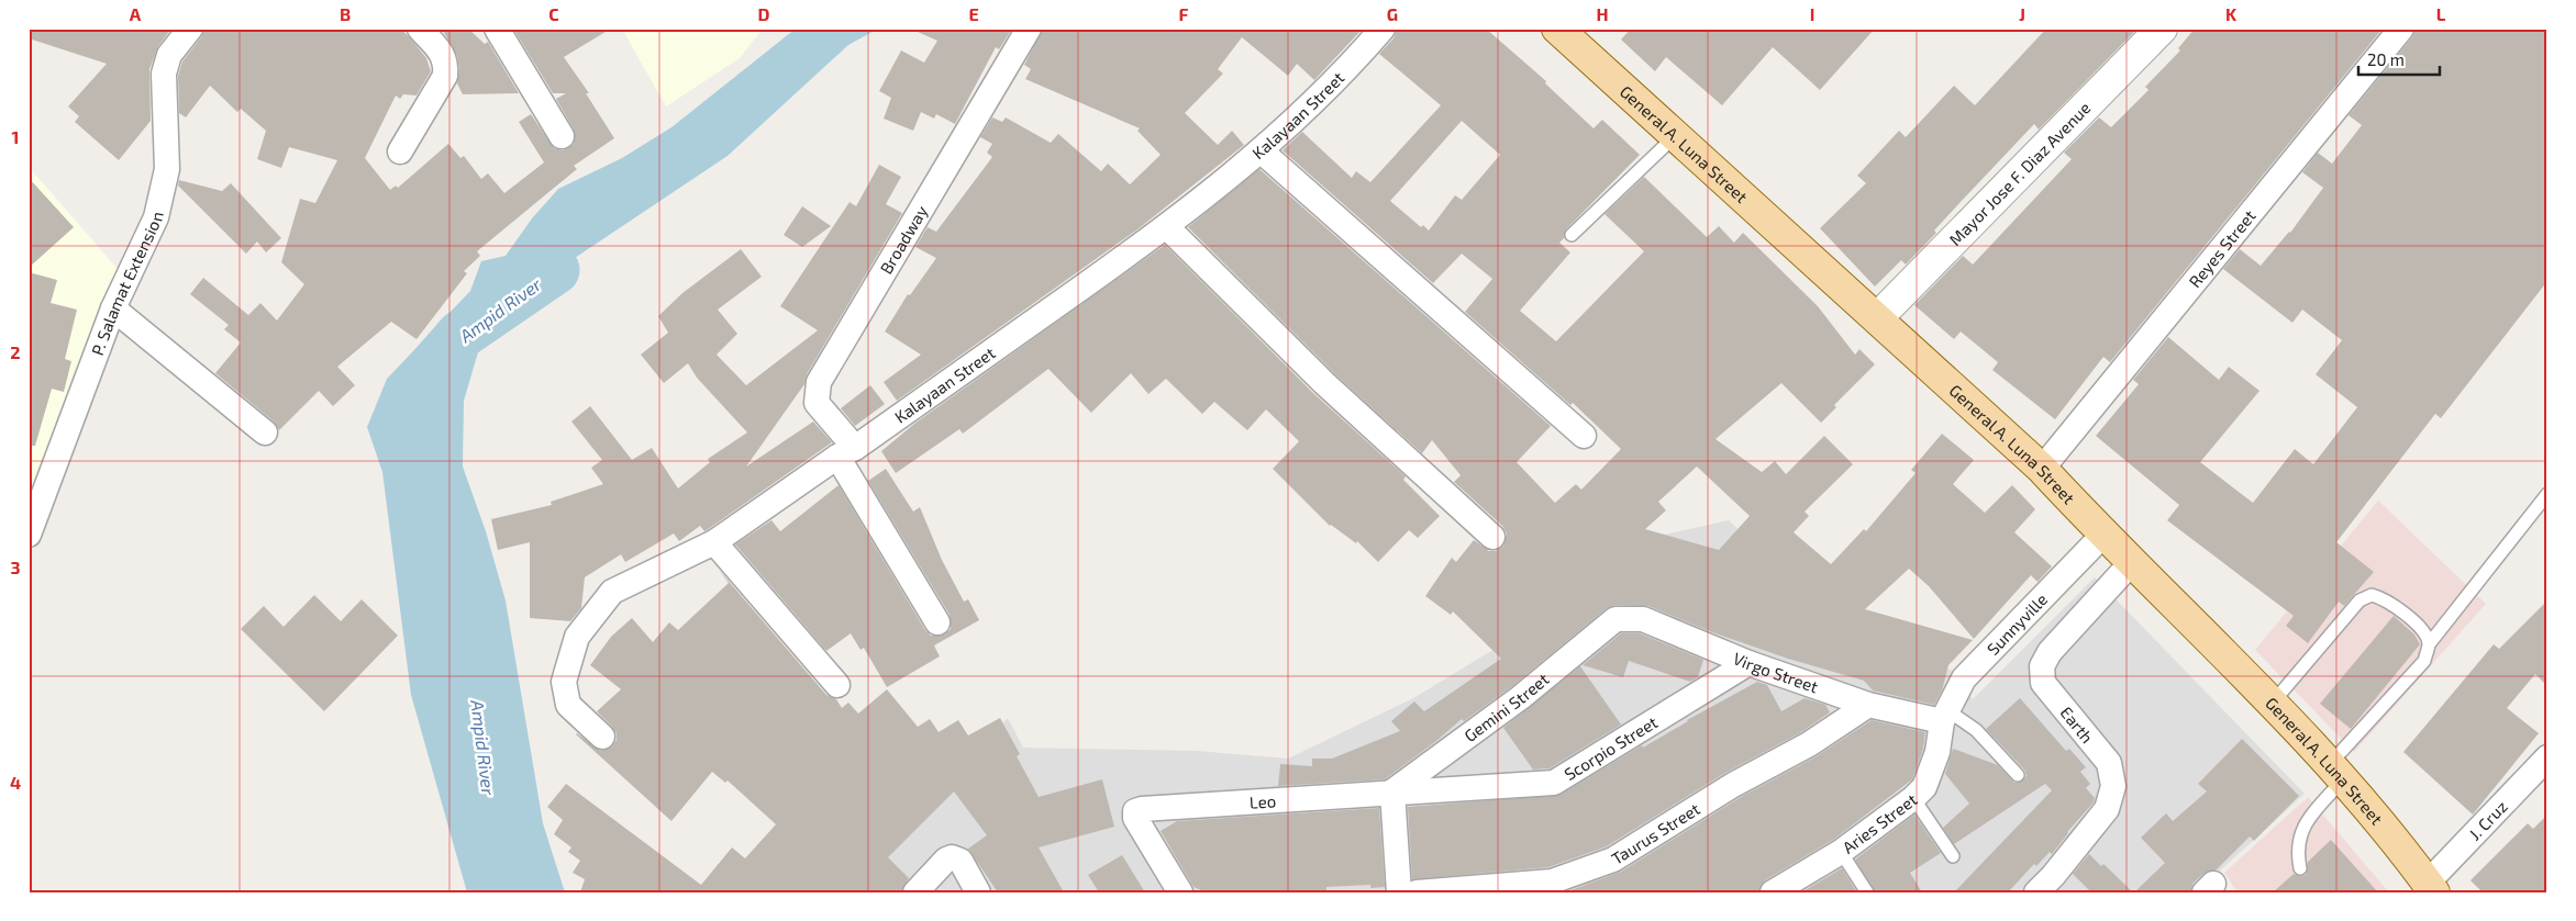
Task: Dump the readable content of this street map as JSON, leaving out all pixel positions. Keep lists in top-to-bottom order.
{
  "streets": {
    "main road": ["General A. Luna Street"],
    "street": [
      "Kalayaan Street",
      "Mayor Jose F. Diaz Avenue",
      "Broadway",
      "Reyes Street",
      "P. Salamat Extension",
      "Sunnyville",
      "Virgo Street",
      "Gemini Street",
      "Earth",
      "Scorpio Street",
      "Leo",
      "J. Cruz",
      "Aries Street",
      "Taurus Street"
    ]
  },
  "crossings": [
    ["Kalayaan Street", "Broadway"],
    ["General A. Luna Street", "Mayor Jose F. Diaz Avenue"],
    ["General A. Luna Street", "Reyes Street"],
    ["General A. Luna Street", "Sunnyville"],
    ["General A. Luna Street", "Earth"],
    ["General A. Luna Street", "J. Cruz"],
    ["Sunnyville", "Virgo Street"],
    ["Sunnyville", "Aries Street"],
    ["Virgo Street", "Gemini Street"],
    ["Virgo Street", "Scorpio Street"],
    ["Virgo Street", "Aries Street"],
    ["Virgo Street", "Taurus Street"],
    ["Gemini Street", "Scorpio Street"],
    ["Gemini Street", "Leo"],
    ["Scorpio Street", "Leo"]
  ],
  "water": ["Ampid River"],
  "scale_bar": "20 m",
  "grid": {
    "columns": [
      "A",
      "B",
      "C",
      "D",
      "E",
      "F",
      "G",
      "H",
      "I",
      "J",
      "K",
      "L"
    ],
    "rows": [
      "1",
      "2",
      "3",
      "4"
    ]
  }
}
